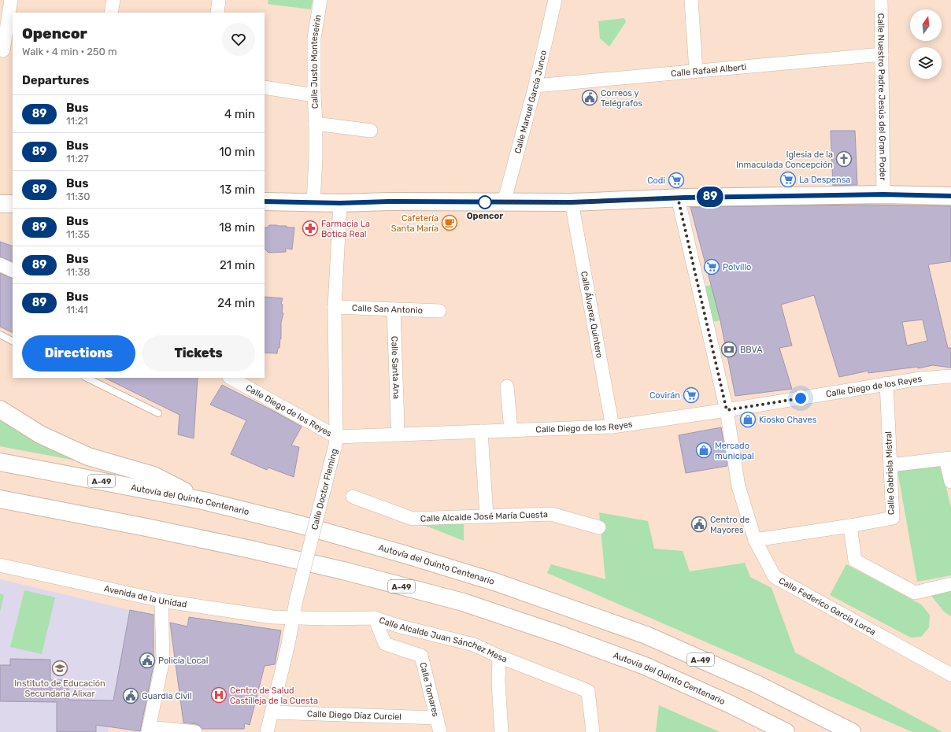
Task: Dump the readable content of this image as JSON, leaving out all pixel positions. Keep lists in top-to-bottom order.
{
  "streets": {
    "main road": ["A-49", "Autovía del Quinto Centenario"],
    "street": [
      "Calle Justo Monteseirín",
      "Calle Rafael Alberti",
      "Calle Nuestro Padre Jesús del Gran Poder",
      "Calle Manuel García Junco",
      "Calle San Antonio",
      "Calle Álvarez Quintero",
      "Calle Santa Ana",
      "Calle Diego de los Reyes",
      "Calle Gabriela Mistral",
      "Calle Doctor Fleming",
      "Calle Alcalde José María Cuesta",
      "Avenida de la Unidad",
      "Calle Federico García Lorca",
      "Calle Alcalde Juan Sánchez Mesa",
      "Calle Tomares",
      "Calle Diego Díaz Curciel"
    ]
  },
  "crossings": [
    ["Calle Rafael Alberti", "Calle Nuestro Padre Jesús del Gran Poder"],
    ["Calle Rafael Alberti", "Calle Manuel García Junco"],
    ["Calle San Antonio", "Calle Santa Ana"],
    ["Calle San Antonio", "Calle Doctor Fleming"],
    ["Calle Álvarez Quintero", "Calle Diego de los Reyes"],
    ["Calle Diego de los Reyes", "Calle Gabriela Mistral"],
    ["Calle Diego de los Reyes", "Calle Doctor Fleming"],
    ["Calle Diego de los Reyes", "Calle Federico García Lorca"],
    ["Calle Gabriela Mistral", "Calle Federico García Lorca"],
    ["Calle Doctor Fleming", "Avenida de la Unidad"],
    ["Calle Doctor Fleming", "Calle Alcalde Juan Sánchez Mesa"],
    ["Calle Doctor Fleming", "Calle Diego Díaz Curciel"],
    ["Avenida de la Unidad", "Calle Alcalde Juan Sánchez Mesa"],
    ["Calle Alcalde Juan Sánchez Mesa", "Calle Tomares"],
    ["Calle Tomares", "Calle Diego Díaz Curciel"]
  ],
  "places": {
    "public building": [
      "Correos y Telégrafos",
      "Centro de Mayores",
      "Policía Local",
      "Guardia Civil"
    ],
    "church": ["Iglesia de la Inmaculada Concepción"],
    "supermarket": [
      "La Despensa",
      "Codi",
      "Polvillo",
      "Covirán"
    ],
    "other": ["Opencor"],
    "cafe": ["Cafetería Santa María"],
    "pharmacy": ["Farmacia La Botica Real"],
    "bank": ["BBVA"],
    "shop": ["Kiosko Chaves", "Mercado municipal"],
    "school or university": ["Instituto de Educación Secundaria Alixar"],
    "hospital": ["Centro de Salud Castilleja de la Cuesta"]
  },
  "lines": ["bus line 89"],
  "north": "top",
  "page": {
    "on_map": "89",
    "heading": [
      ["Opencor", "Walk · 4 min · 250 m"],
      "Departures"
    ],
    "list": [
      {
        "mark": "89",
        "name": "Bus",
        "note": "11:21",
        "value": "4 min"
      },
      {
        "mark": "89",
        "name": "Bus",
        "note": "11:27",
        "value": "10 min"
      },
      {
        "mark": "89",
        "name": "Bus",
        "note": "11:30",
        "value": "13 min"
      },
      {
        "mark": "89",
        "name": "Bus",
        "note": "11:35",
        "value": "18 min"
      },
      {
        "mark": "89",
        "name": "Bus",
        "note": "11:38",
        "value": "21 min"
      },
      {
        "mark": "89",
        "name": "Bus",
        "note": "11:41",
        "value": "24 min"
      }
    ],
    "buttons": ["Directions", "Tickets"]
  }
}
